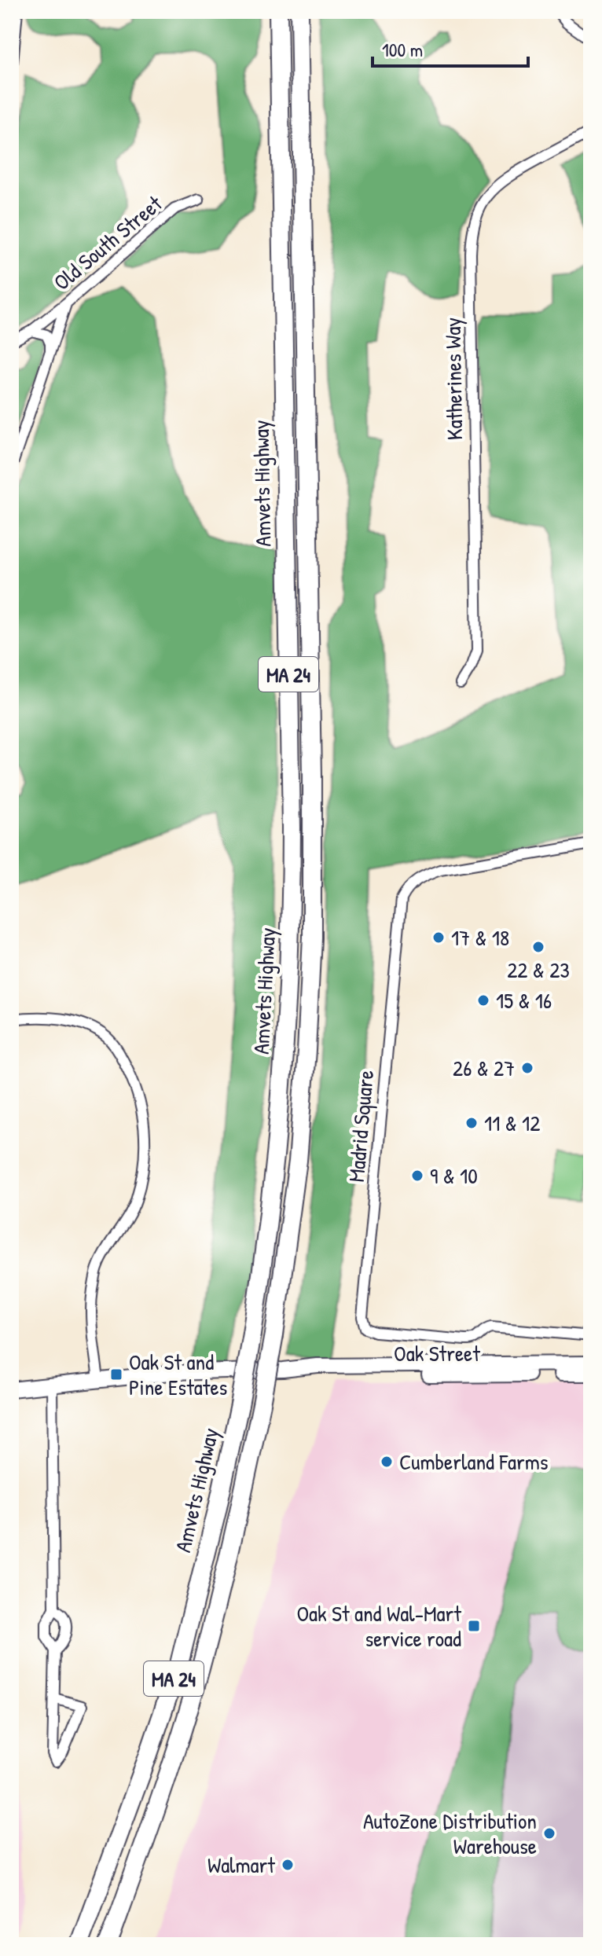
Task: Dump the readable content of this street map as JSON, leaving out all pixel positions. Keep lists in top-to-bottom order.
{
  "streets": {
    "highway": ["Amvets Highway", "MA 24"],
    "main road": ["Oak Street"],
    "street": ["Old South Street", "Katherines Way", "Madrid Square"]
  },
  "places": {
    "other": [
      "17 & 18",
      "22 & 23",
      "15 & 16",
      "26 & 27",
      "11 & 12",
      "9 & 10",
      "Cumberland Farms",
      "AutoZone Distribution Warehouse",
      "Walmart"
    ],
    "transit": ["Oak St and Pine Estates", "Oak St and Wal-Mart service road"]
  },
  "scale_bar": "100 m"
}
